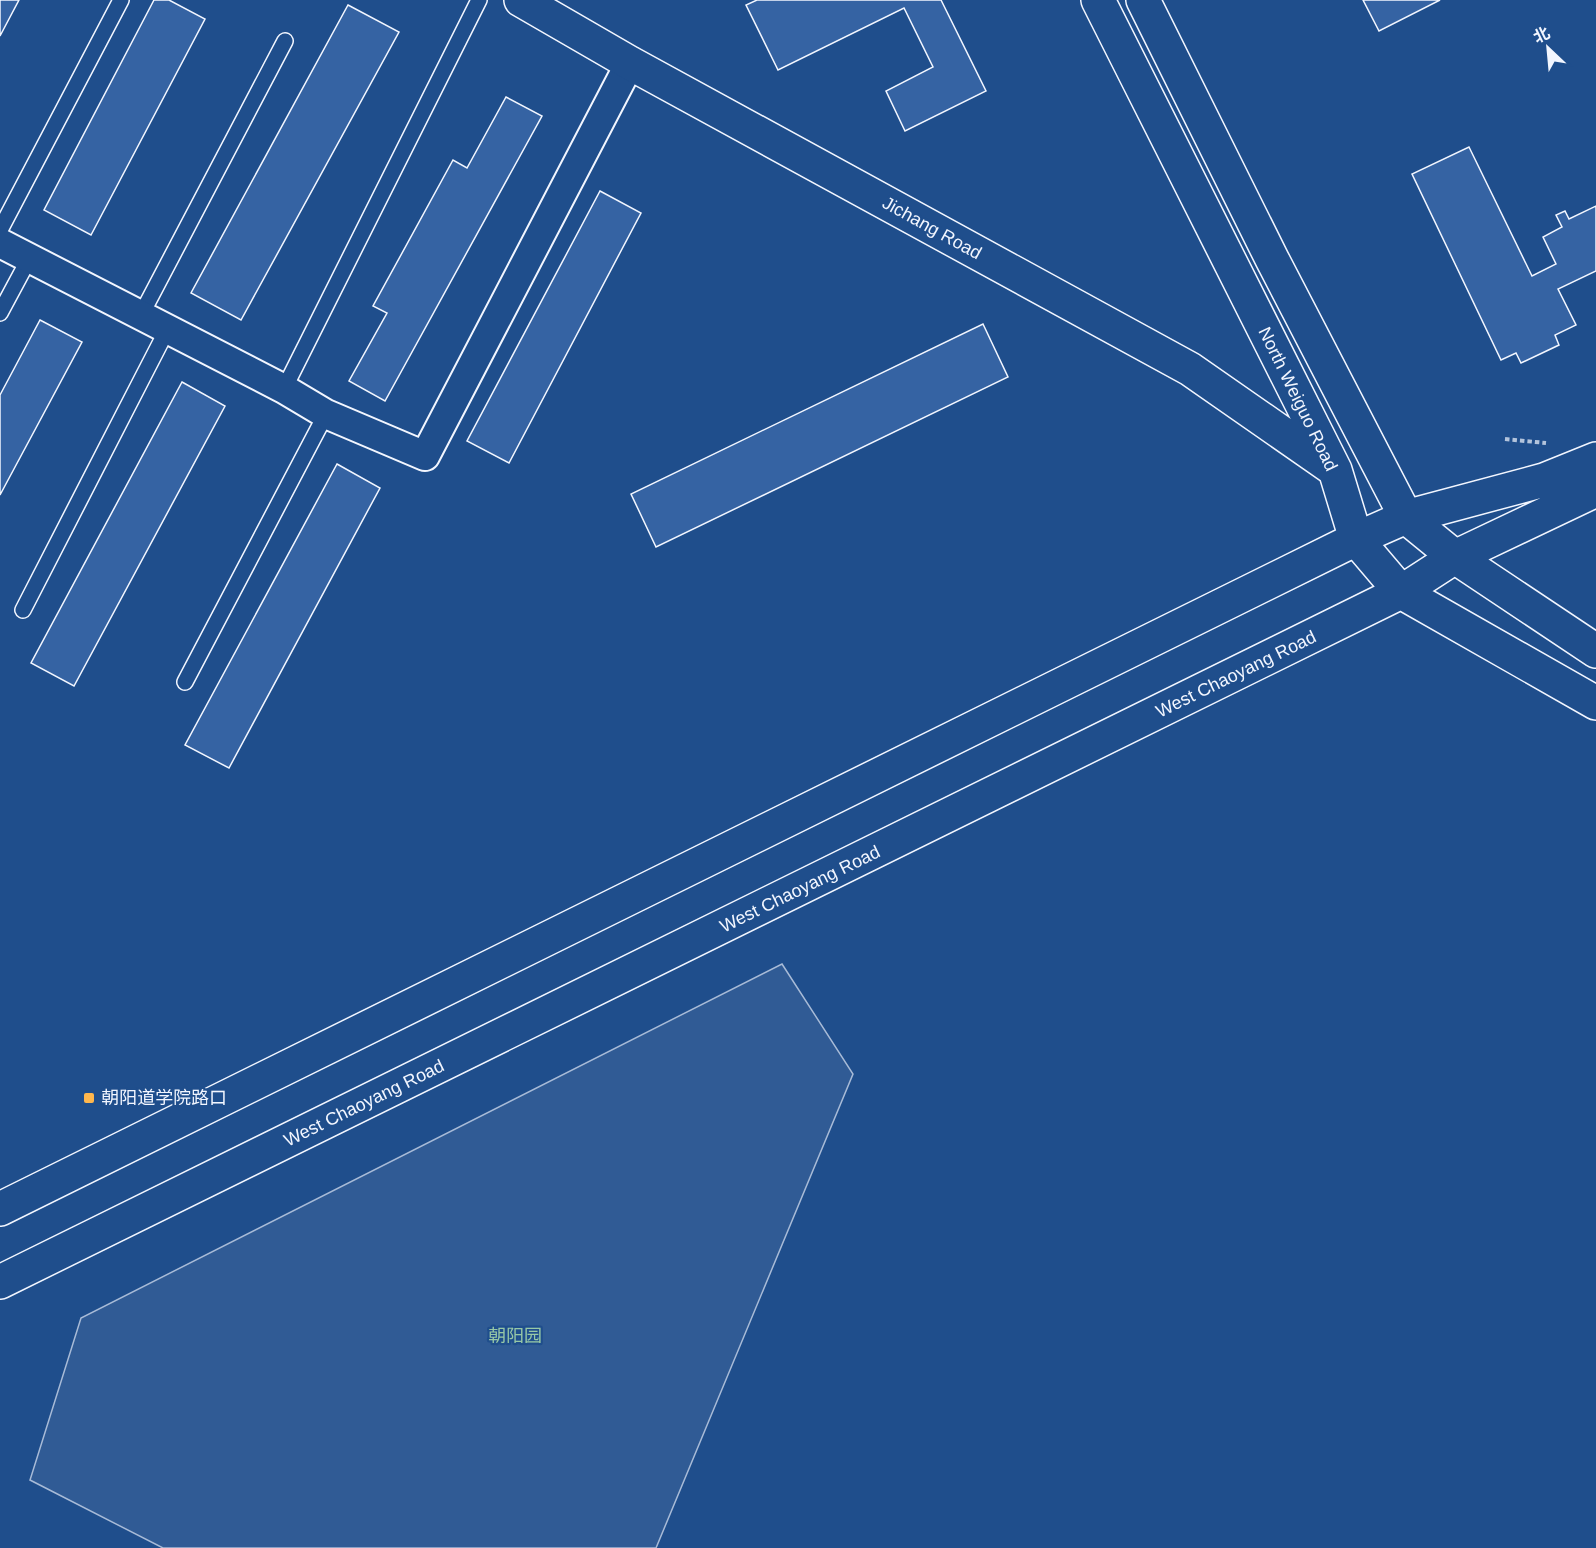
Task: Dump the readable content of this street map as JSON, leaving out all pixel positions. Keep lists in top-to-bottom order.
{
  "streets": {
    "main road": ["Jichang Road", "North Weiguo Road", "West Chaoyang Road"]
  },
  "crossings": [
    ["Jichang Road", "North Weiguo Road"],
    ["North Weiguo Road", "West Chaoyang Road"]
  ],
  "parks": ["朝阳园"],
  "places": {
    "transit": ["朝阳道学院路口"]
  },
  "north": "top left"
}
